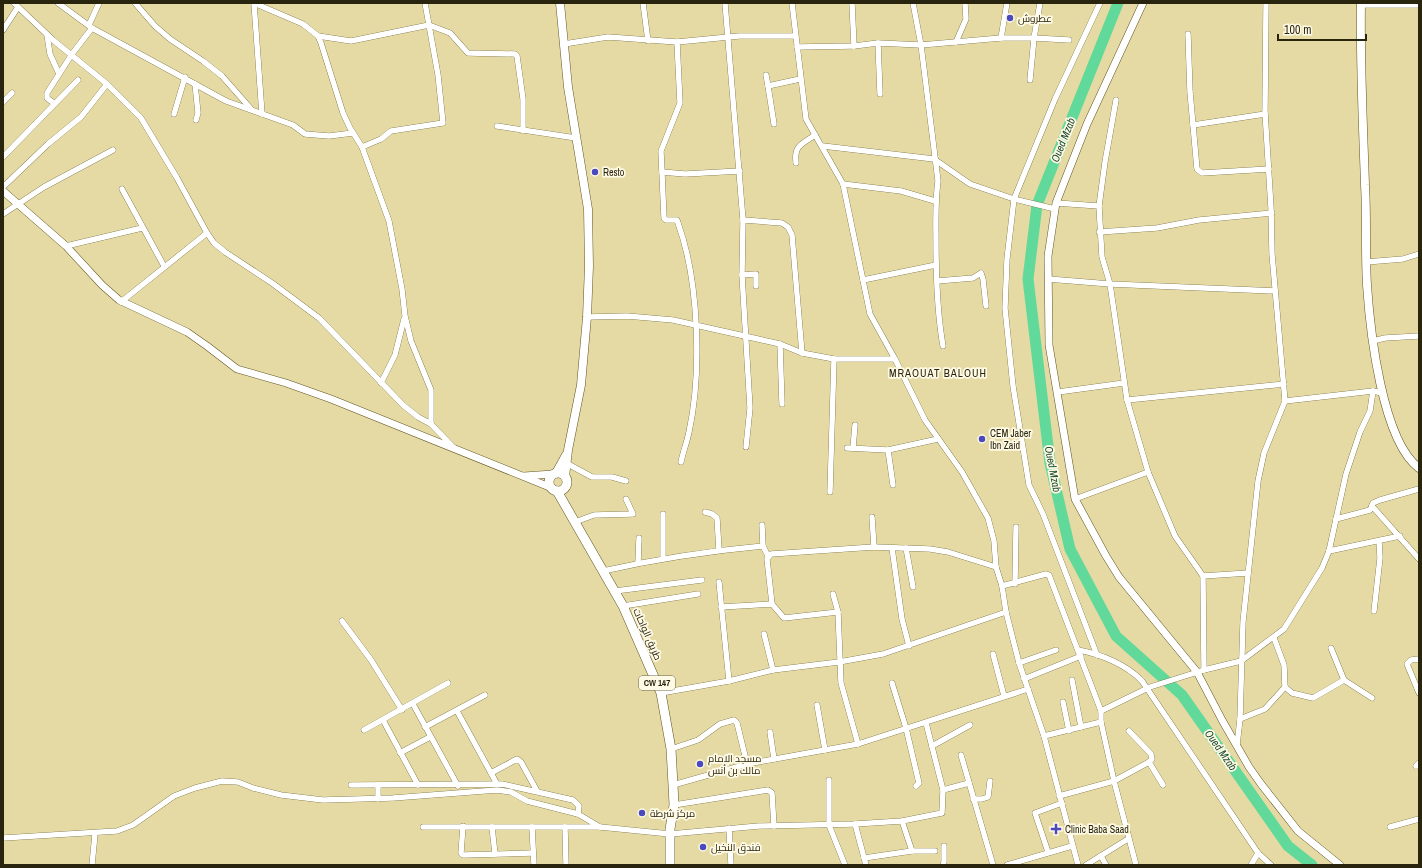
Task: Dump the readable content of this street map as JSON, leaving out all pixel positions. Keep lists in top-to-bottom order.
{
  "streets": {
    "main road": ["طريق الواحات", "CW 147"]
  },
  "crossings": [
    ["طريق الواحات", "CW 147"]
  ],
  "districts": ["MRAOUAT BALOUH"],
  "water": ["Oued Mzab"],
  "places": {
    "other": [
      "عطروش",
      "Resto",
      "CEM Jaber Ibn Zaid",
      "مسجد الإمام مالك بن أنس",
      "مركز شرطة",
      "فندق النخيل"
    ],
    "health": ["Clinic Baba Saad"]
  },
  "scale_bar": "100 m"
}
